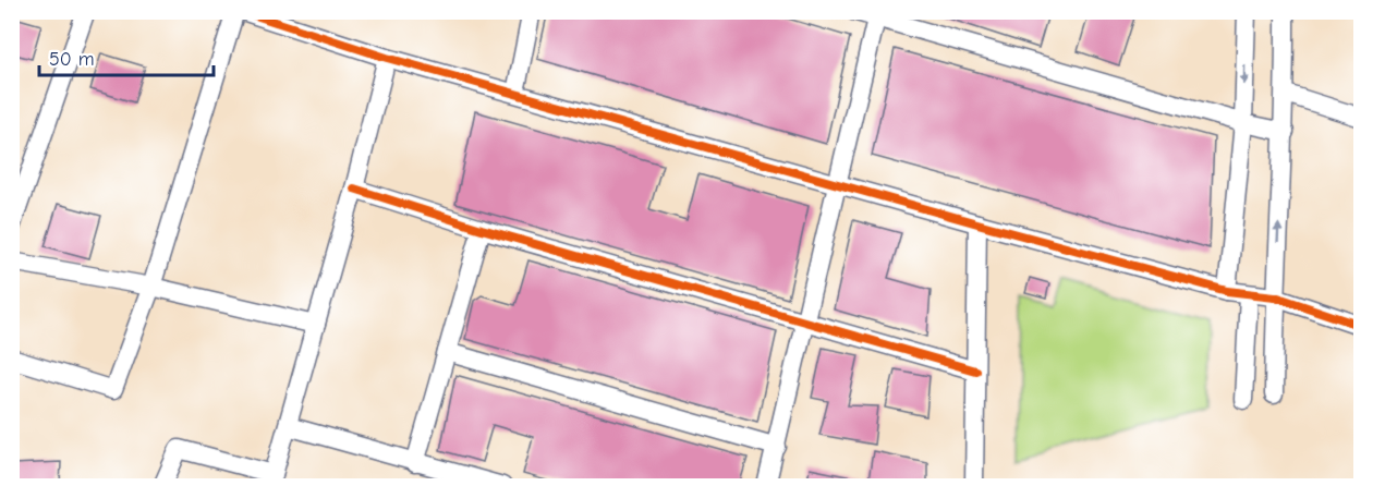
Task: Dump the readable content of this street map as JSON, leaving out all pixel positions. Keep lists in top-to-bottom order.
{
  "scale_bar": "50 m"
}
